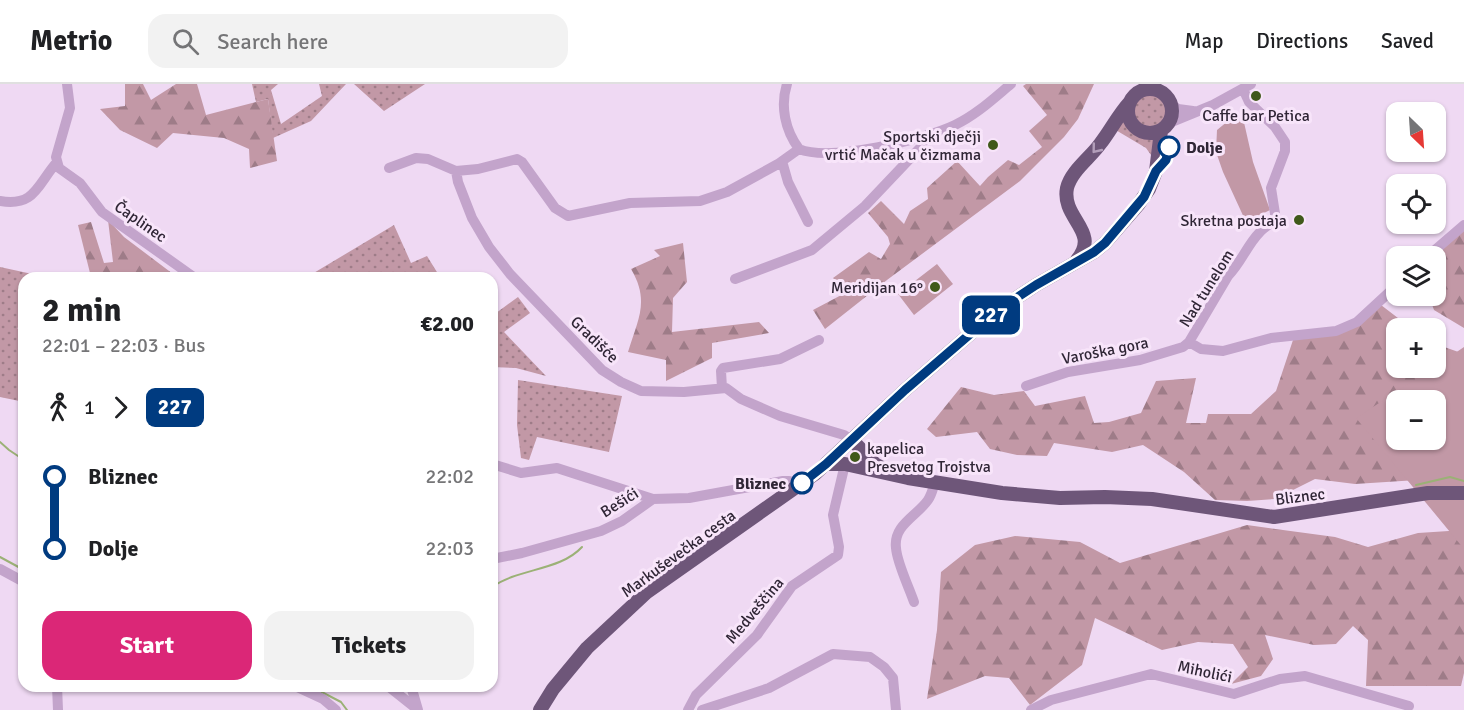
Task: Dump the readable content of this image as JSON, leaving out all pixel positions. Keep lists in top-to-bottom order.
{
  "streets": {
    "main road": ["Bliznec", "Markuševečka cesta"],
    "street": [
      "Čaplinec",
      "Nad tunelom",
      "Gradišće",
      "Varoška gora",
      "Bešići",
      "Medveščina",
      "Miholići"
    ]
  },
  "crossings": [
    ["Nad tunelom", "Varoška gora"],
    ["Bliznec", "Markuševečka cesta"],
    ["Bliznec", "Medveščina"],
    ["Bešići", "Markuševečka cesta"]
  ],
  "places": [
    "Caffe bar Petica",
    "Sportski dječji vrtić Mačak u čizmama",
    "Dolje",
    "Skretna postaja",
    "Meridijan 16°",
    "kapelica Presvetog Trojstva",
    "Bliznec"
  ],
  "lines": ["bus line 227"],
  "north": "bottom right",
  "page": {
    "header": "Metrio",
    "search": "Search here",
    "nav": ["Map", "Directions", "Saved"],
    "on_map": "227",
    "map_buttons": ["+", "−"],
    "heading": ["2 min", "22:01 – 22:03 · Bus", "€2.00"],
    "legs": ["1", "227"],
    "list": [
      {
        "name": "Bliznec",
        "value": "22:02"
      },
      {
        "name": "Dolje",
        "value": "22:03"
      }
    ],
    "buttons": ["Start", "Tickets"]
  }
}
